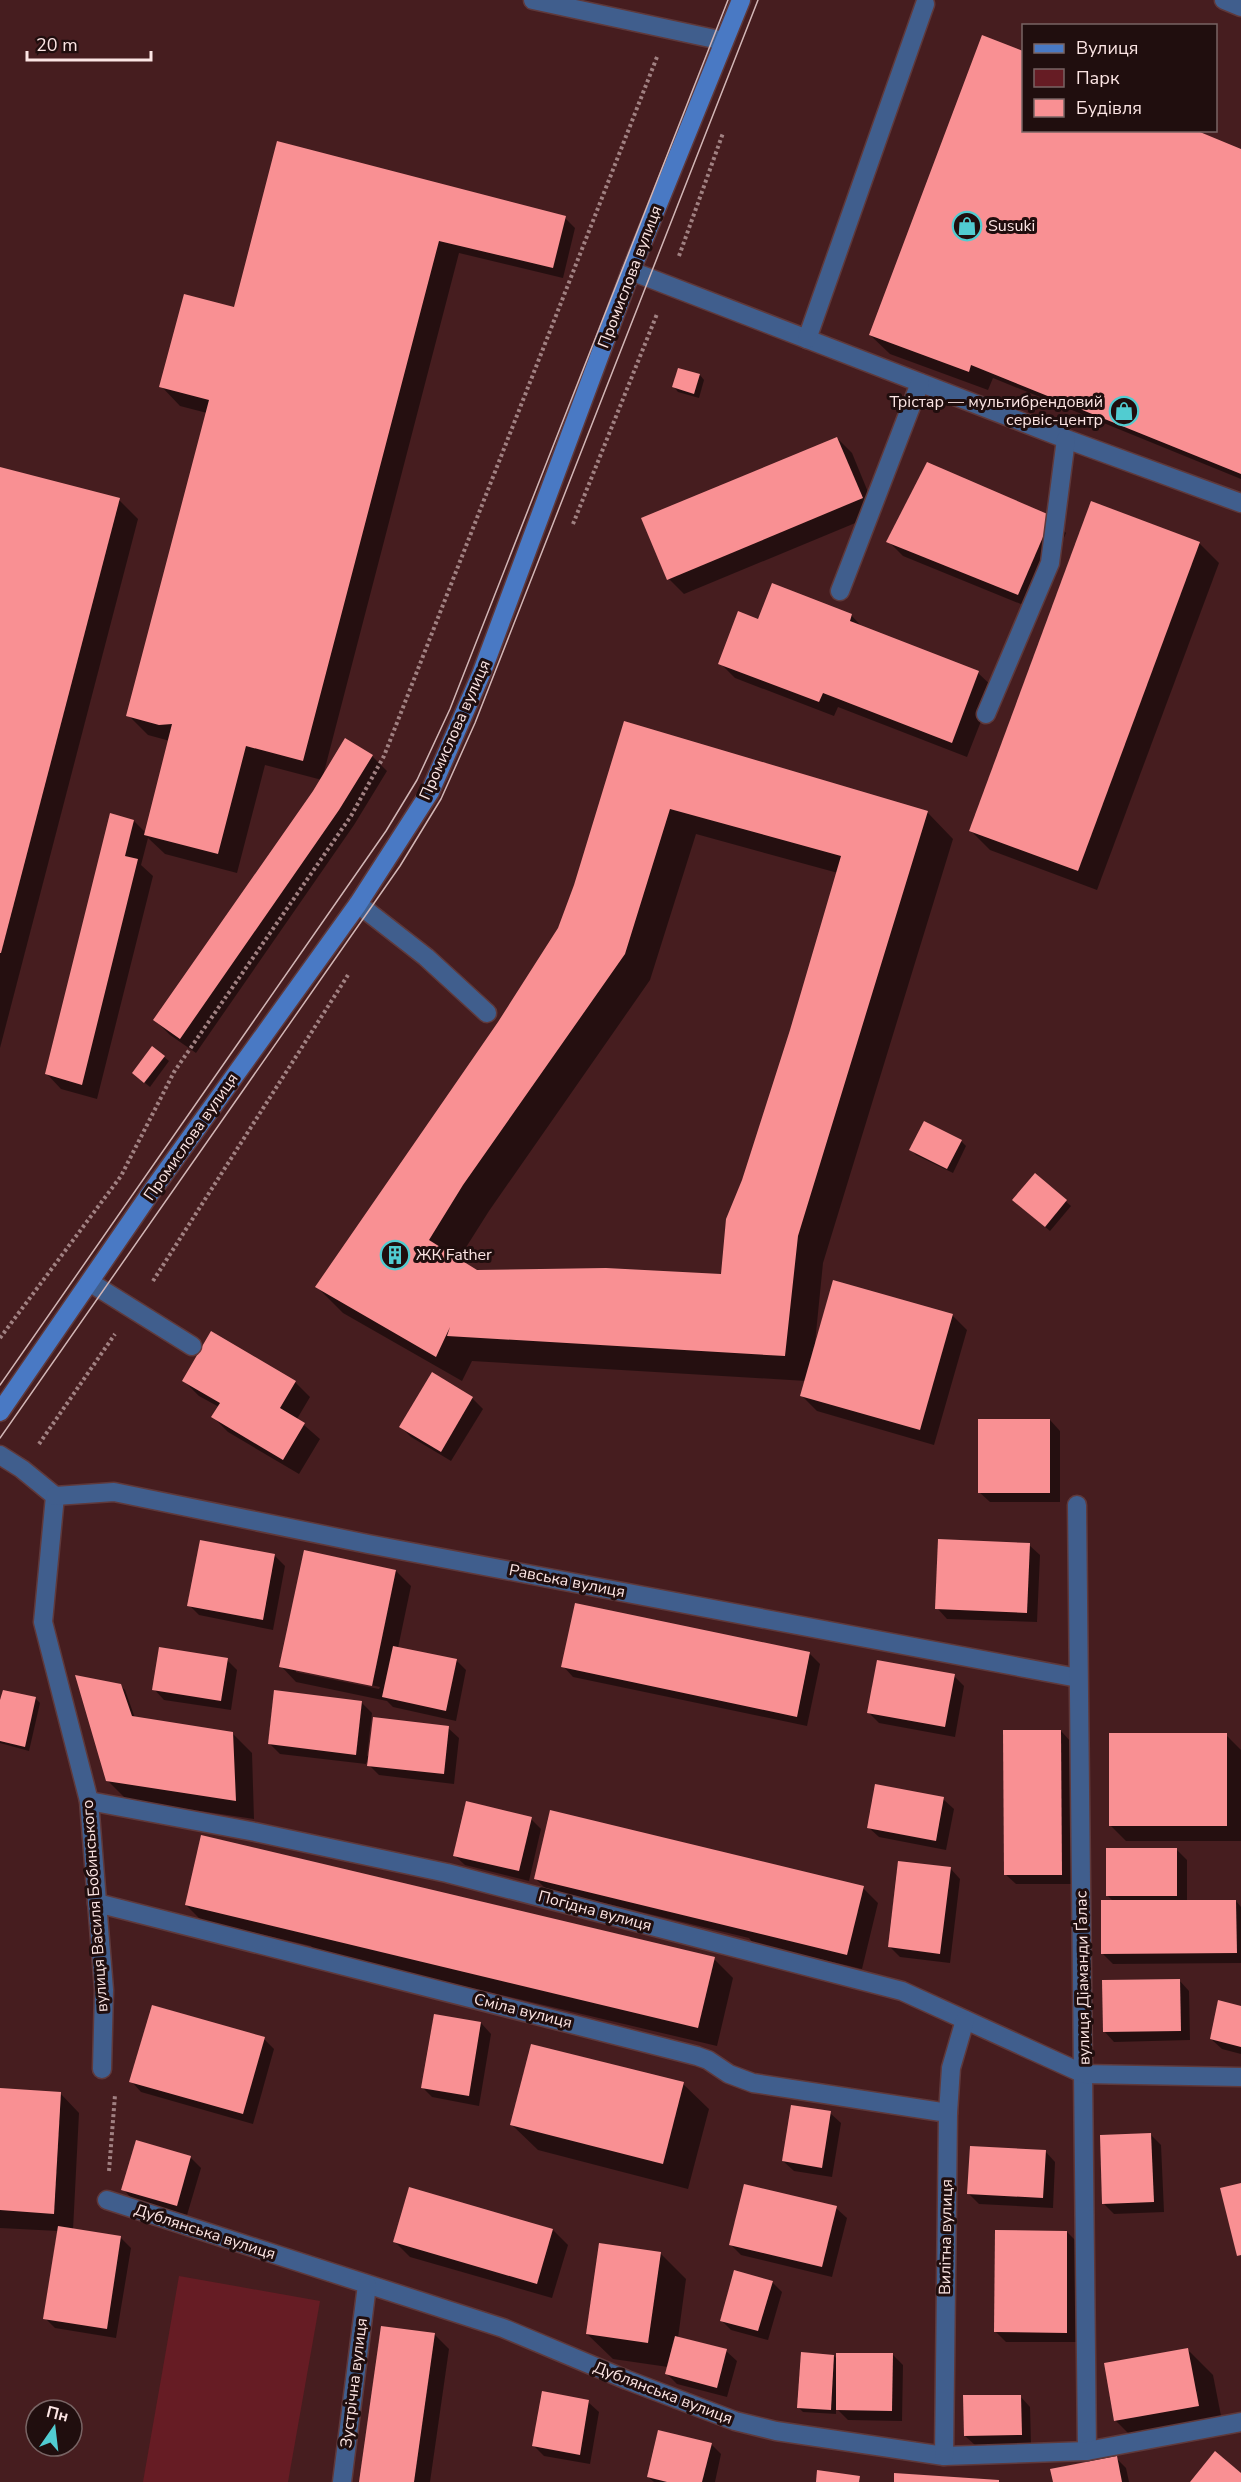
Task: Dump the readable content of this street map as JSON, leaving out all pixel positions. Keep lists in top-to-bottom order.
{
  "streets": {
    "main road": ["Промислова вулиця"],
    "street": [
      "Равська вулиця",
      "вулиця Василя Бобинського",
      "Погідна вулиця",
      "вулиця Діаманди Ґалас",
      "Сміла вулиця",
      "Дублянська вулиця",
      "Вилітна вулиця",
      "Зустрічна вулиця"
    ]
  },
  "crossings": [
    ["Равська вулиця", "вулиця Василя Бобинського"],
    ["Равська вулиця", "вулиця Діаманди Ґалас"],
    ["вулиця Василя Бобинського", "Погідна вулиця"],
    ["вулиця Василя Бобинського", "Сміла вулиця"],
    ["Погідна вулиця", "вулиця Діаманди Ґалас"],
    ["Погідна вулиця", "Вилітна вулиця"],
    ["вулиця Діаманди Ґалас", "Дублянська вулиця"],
    ["Сміла вулиця", "Вилітна вулиця"],
    ["Дублянська вулиця", "Вилітна вулиця"],
    ["Дублянська вулиця", "Зустрічна вулиця"]
  ],
  "places": {
    "shop": ["Susuki", "Трістар — мультибрендовий сервіс-центр"],
    "building": ["ЖК Father"]
  },
  "legend": ["Вулиця", "Парк", "Будівля"],
  "scale_bar": "20 m",
  "north": "top"
}
